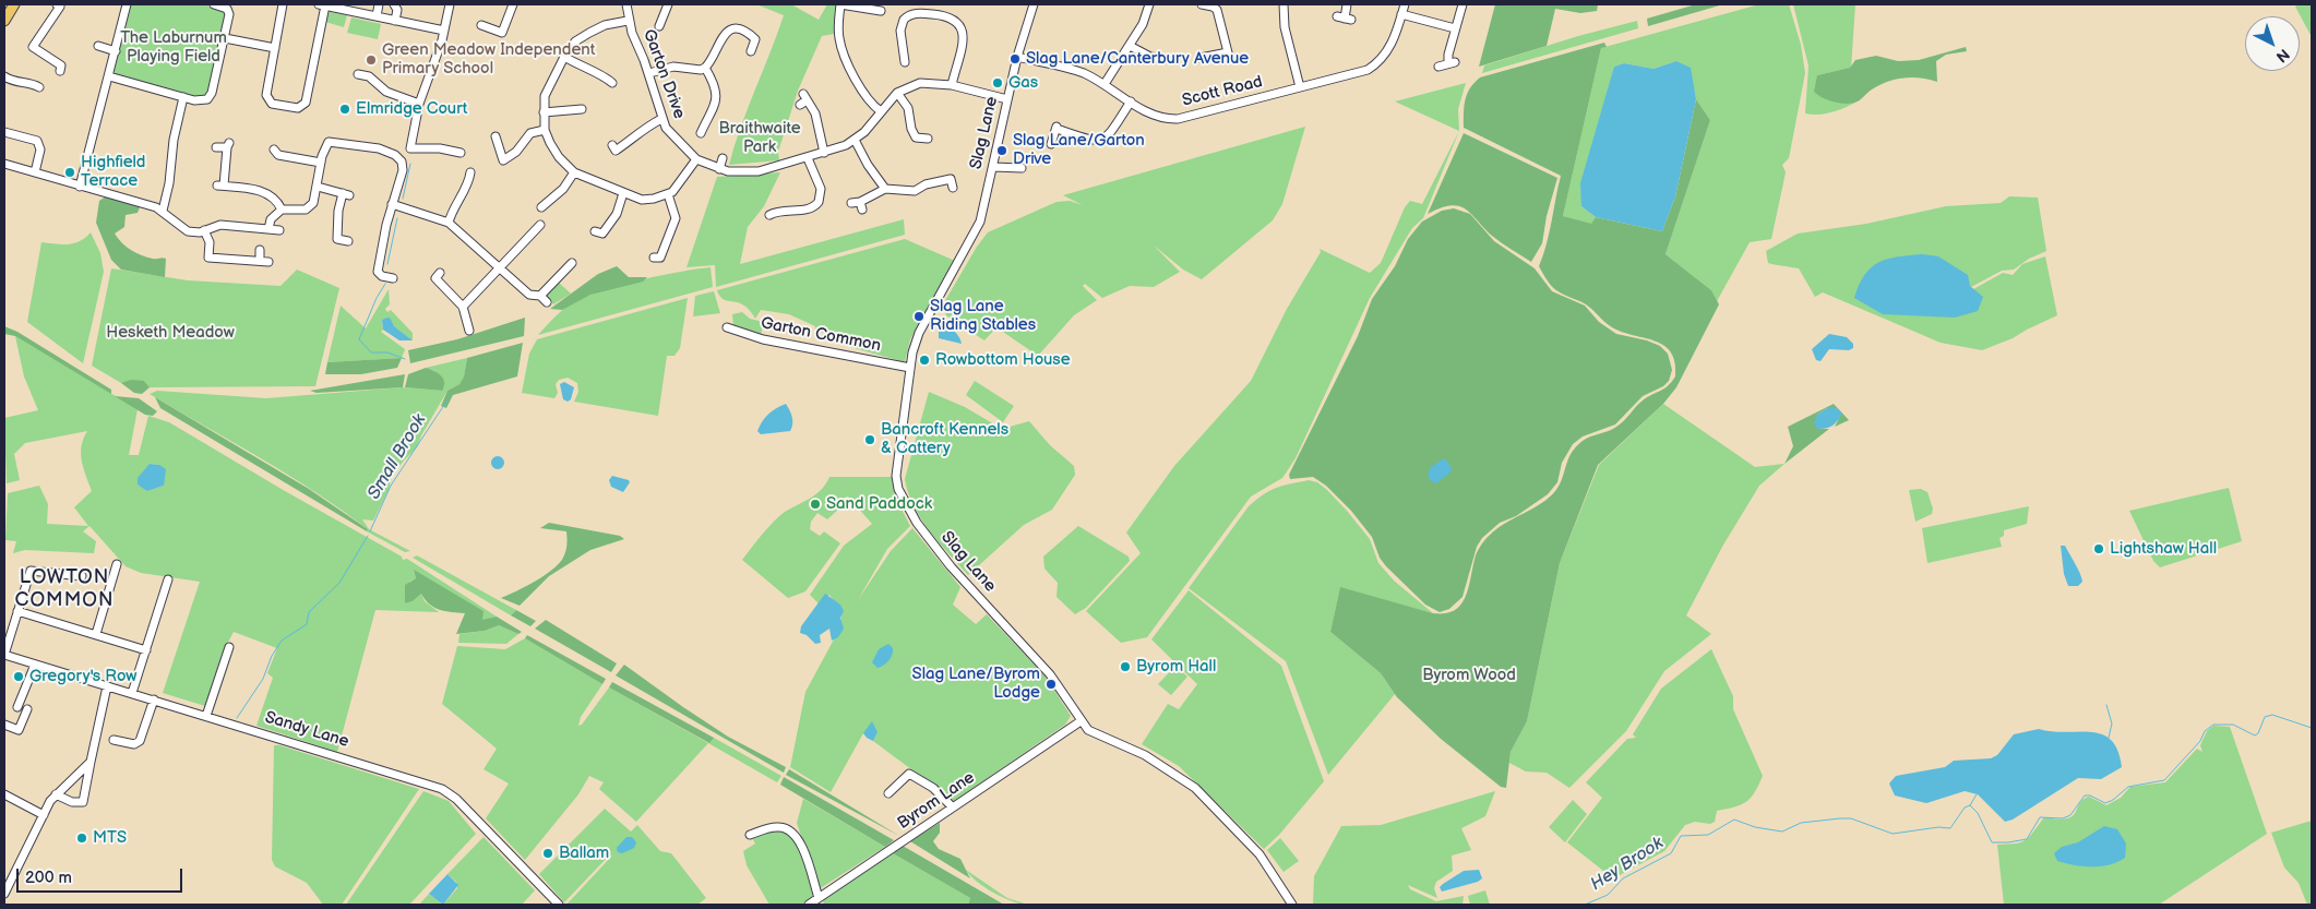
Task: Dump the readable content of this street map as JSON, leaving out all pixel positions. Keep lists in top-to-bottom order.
{
  "streets": {
    "street": [
      "Garton Drive",
      "Scott Road",
      "Slag Lane",
      "Garton Common",
      "Sandy Lane",
      "Byrom Lane"
    ]
  },
  "crossings": [
    ["Garton Drive", "Slag Lane"],
    ["Scott Road", "Slag Lane"],
    ["Slag Lane", "Garton Common"],
    ["Slag Lane", "Byrom Lane"]
  ],
  "districts": ["LOWTON COMMON"],
  "water": ["Small Brook", "Hey Brook"],
  "parks": [
    "The Laburnum Playing Field",
    "Braithwaite Park",
    "Hesketh Meadow",
    "Byrom Wood"
  ],
  "places": [
    "Slag Lane/Canterbury Avenue",
    "Green Meadow Independent Primary School",
    "Gas",
    "Elmridge Court",
    "Slag Lane/Garton Drive",
    "Highfield Terrace",
    "Slag Lane Riding Stables",
    "Rowbottom House",
    "Bancroft Kennels & Cattery",
    "Sand Paddock",
    "Lightshaw Hall",
    "Byrom Hall",
    "Gregory's Row",
    "Slag Lane/Byrom Lodge",
    "MTS",
    "Ballam"
  ],
  "scale_bar": "200 m",
  "north": "bottom right"
}
